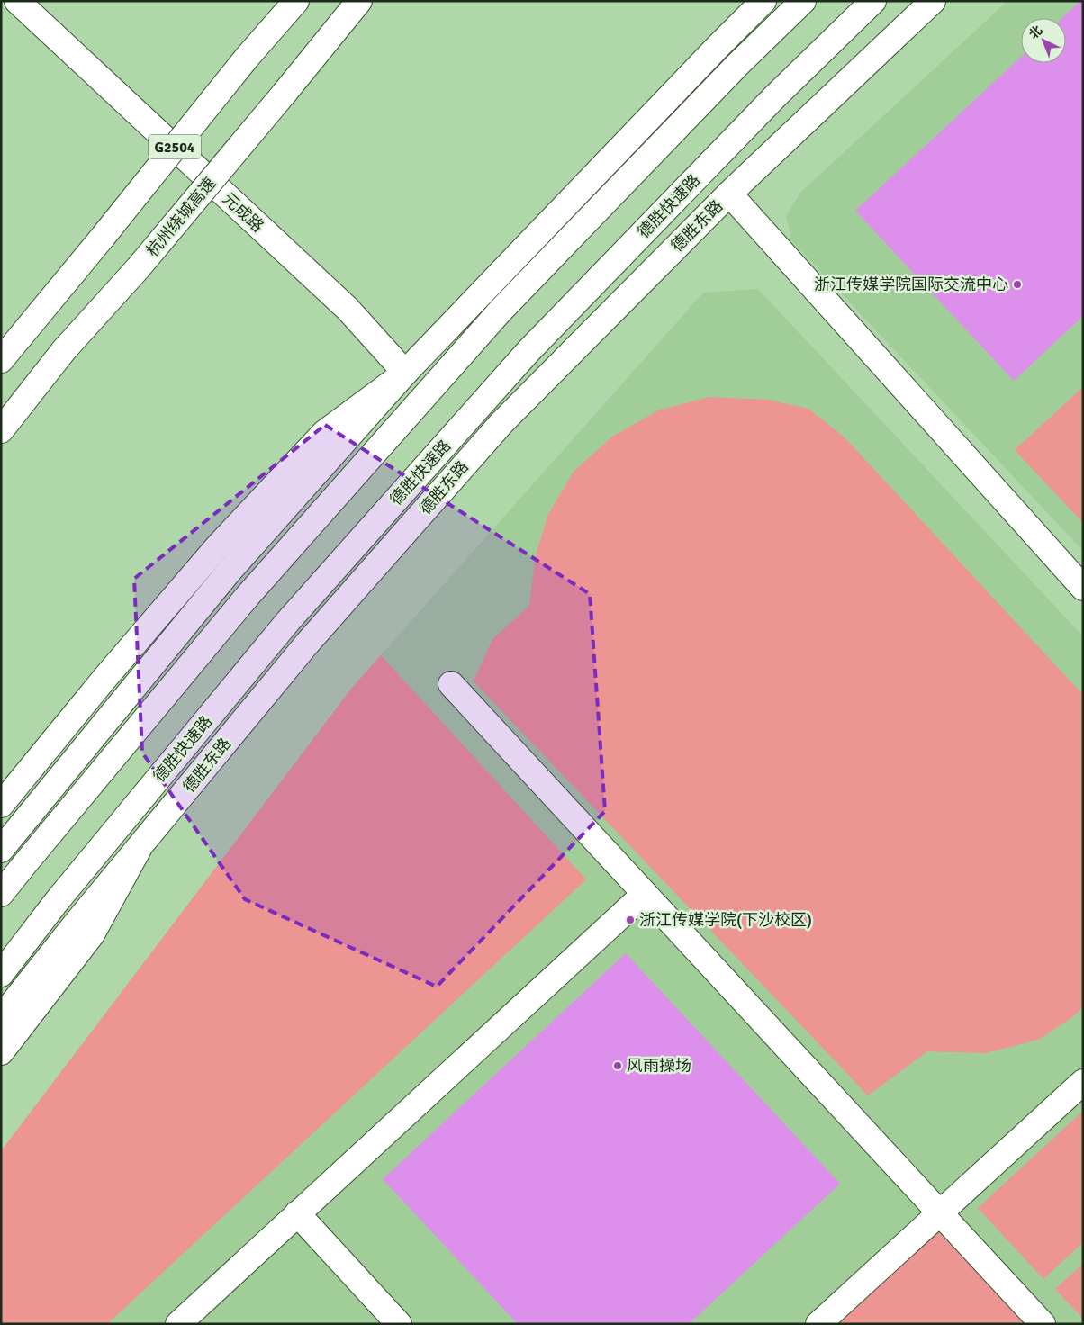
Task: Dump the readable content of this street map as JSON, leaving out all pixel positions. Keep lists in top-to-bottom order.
{
  "streets": {
    "main road": [
      "G2504",
      "德胜快速路",
      "元成路",
      "杭州绕城高速",
      "德胜东路"
    ]
  },
  "places": ["浙江传媒学院国际交流中心", "浙江传媒学院(下沙校区)", "风雨操场"],
  "north": "top left"
}
